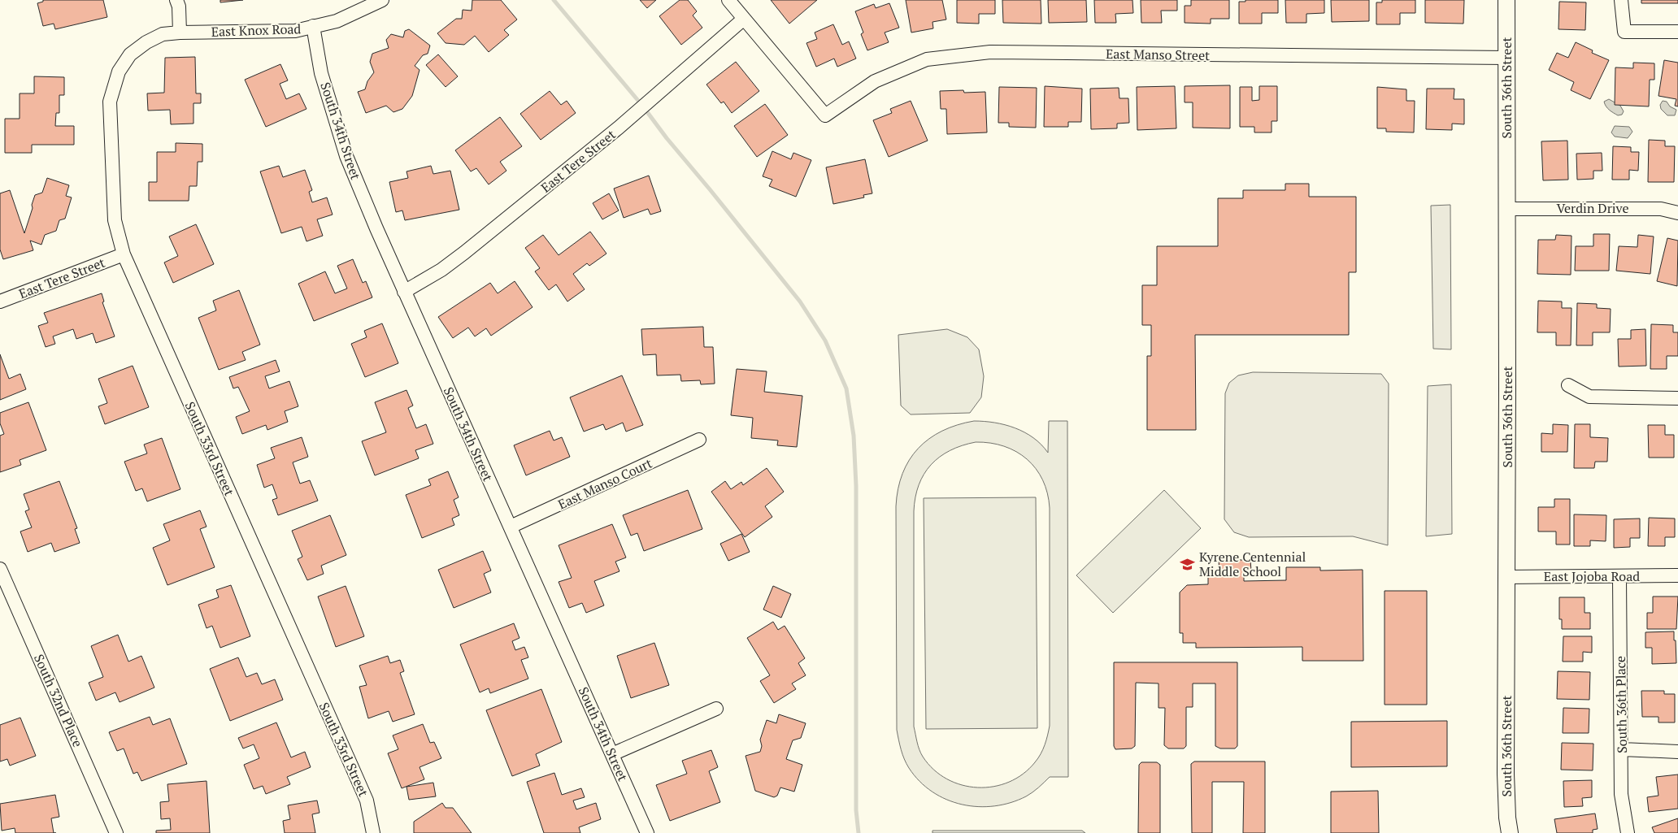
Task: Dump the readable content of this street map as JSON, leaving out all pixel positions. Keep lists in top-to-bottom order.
{
  "streets": {
    "street": [
      "East Knox Road",
      "East Manso Street",
      "South 36th Street",
      "South 34th Street",
      "East Tere Street",
      "Verdin Drive",
      "South 33rd Street",
      "East Manso Court",
      "East Jojoba Road",
      "South 32nd Place",
      "South 36th Place"
    ]
  },
  "crossings": [
    ["East Knox Road", "South 34th Street"],
    ["East Knox Road", "South 33rd Street"],
    ["East Manso Street", "South 36th Street"],
    ["East Manso Street", "East Tere Street"],
    ["South 36th Street", "Verdin Drive"],
    ["South 36th Street", "East Jojoba Road"],
    ["South 34th Street", "East Tere Street"],
    ["South 34th Street", "East Manso Court"],
    ["East Tere Street", "South 33rd Street"],
    ["East Jojoba Road", "South 36th Place"]
  ],
  "places": {
    "school or university": ["Kyrene Centennial Middle School"]
  }
}
